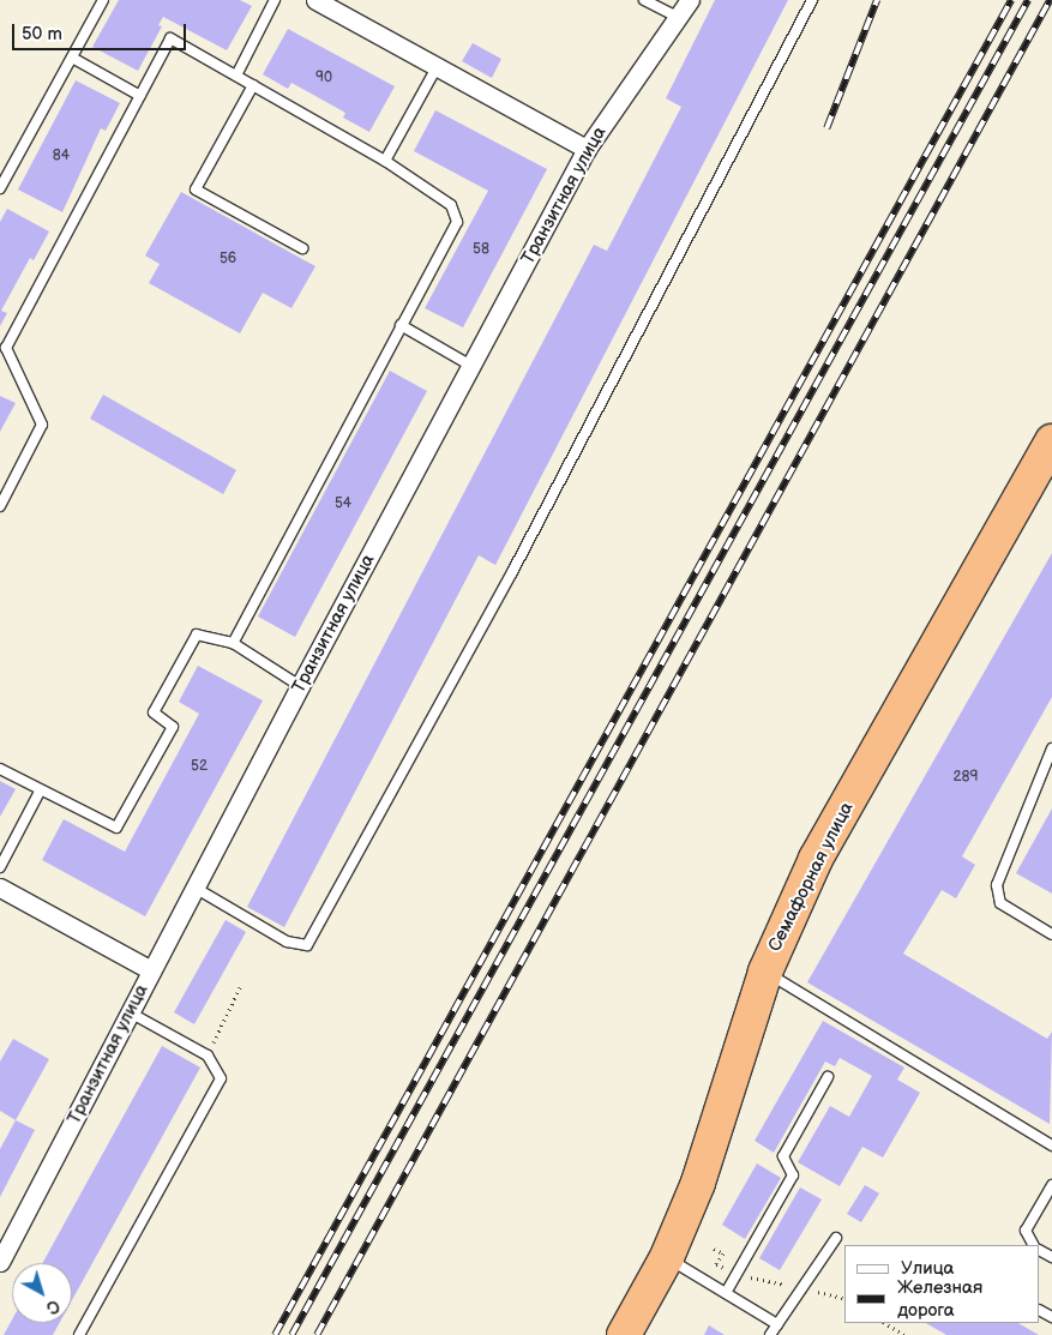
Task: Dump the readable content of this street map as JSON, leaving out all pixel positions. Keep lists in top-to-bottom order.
{
  "streets": {
    "highway": ["Семафорная улица"],
    "street": ["Транзитная улица"]
  },
  "house_numbers": [
    "90",
    "84",
    "58",
    "56",
    "54",
    "52",
    "289"
  ],
  "legend": ["Улица", "Железная дорога"],
  "scale_bar": "50 m",
  "north": "bottom right"
}
